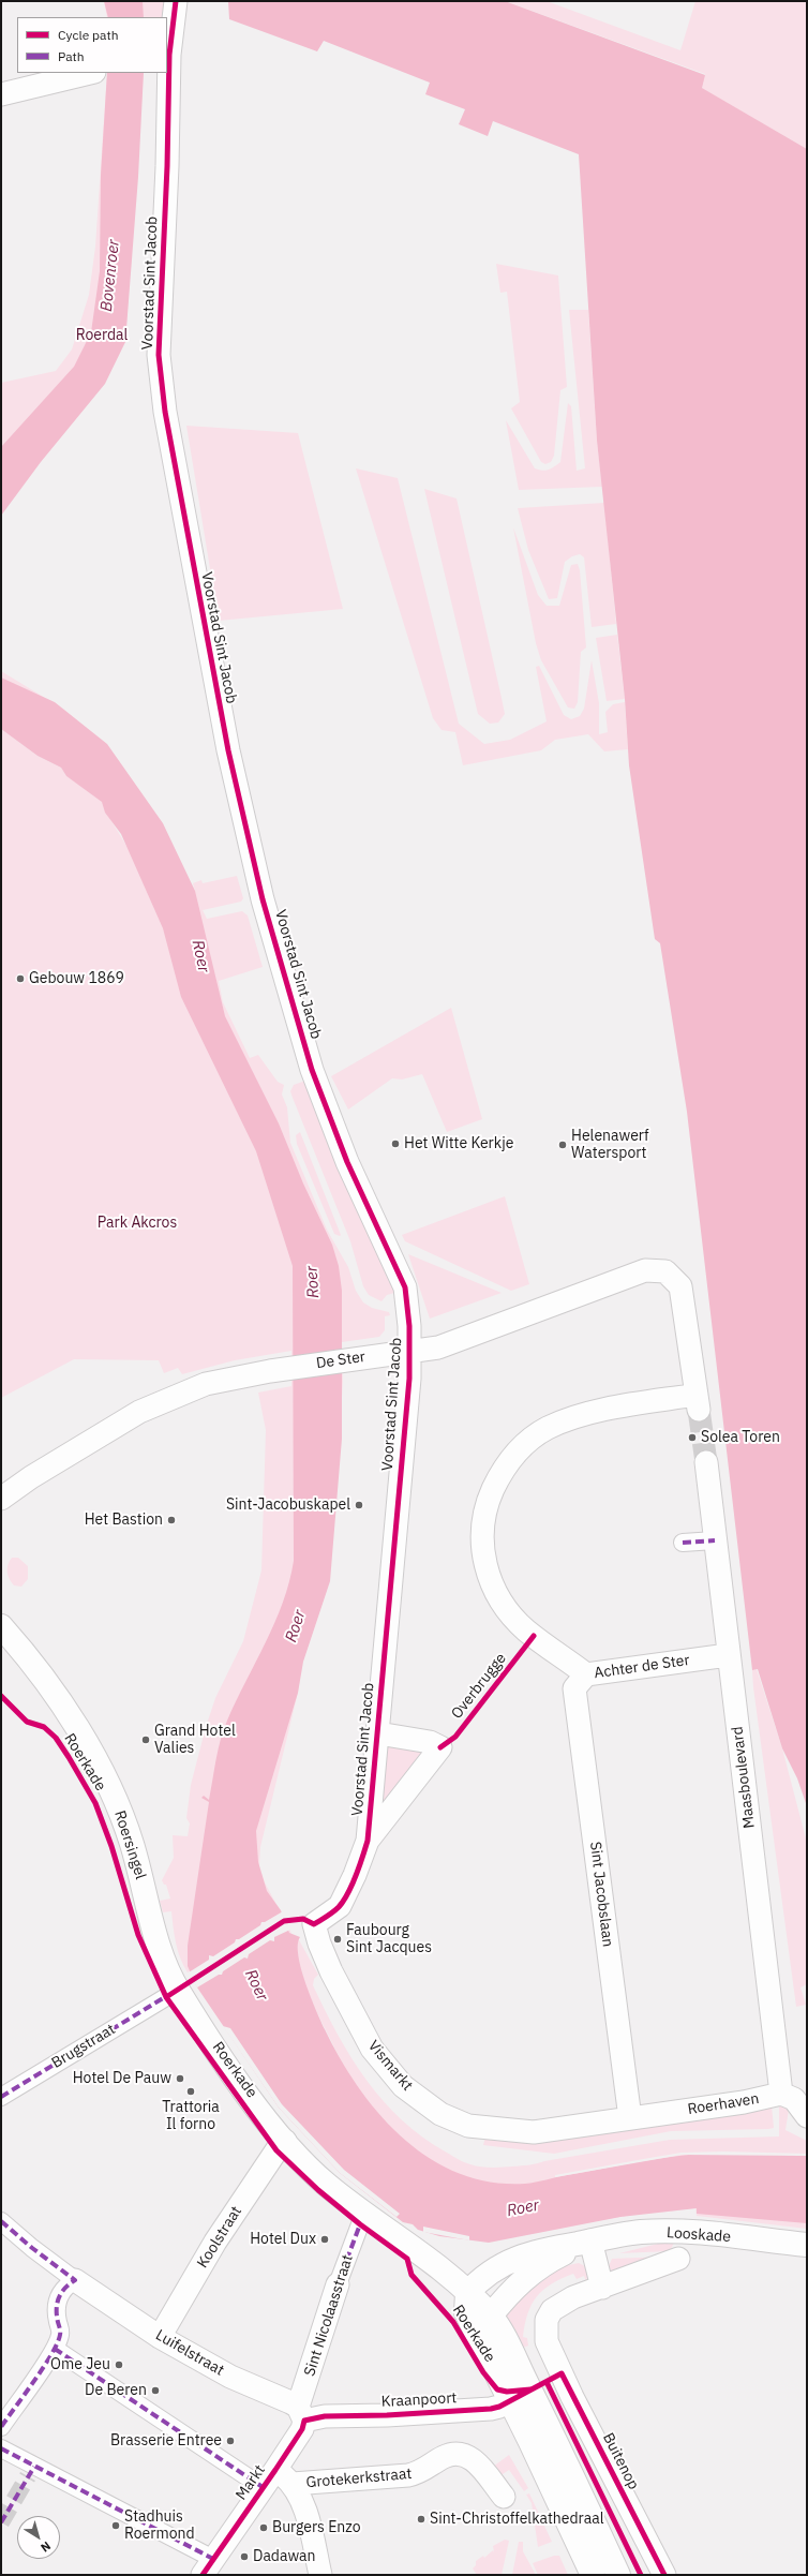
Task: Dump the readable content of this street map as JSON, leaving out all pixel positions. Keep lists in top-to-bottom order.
{
  "streets": {
    "main road": ["Roerkade", "Roersingel", "Looskade"],
    "street": [
      "Voorstad Sint Jacob",
      "De Ster",
      "Achter de Ster",
      "Maasboulevard",
      "Sint Jacobslaan",
      "Brugstraat",
      "Vismarkt",
      "Roerhaven",
      "Koolstraat",
      "Sint Nicolaasstraat",
      "Luifelstraat",
      "Kraanpoort",
      "Buitenop",
      "Grotekerkstraat",
      "Markt"
    ],
    "cycle path": ["Overbrugge"]
  },
  "crossings": [
    ["Voorstad Sint Jacob", "De Ster"],
    ["Voorstad Sint Jacob", "Vismarkt"],
    ["De Ster", "Achter de Ster"],
    ["Achter de Ster", "Maasboulevard"],
    ["Achter de Ster", "Sint Jacobslaan"],
    ["Roerkade", "Roersingel"],
    ["Roerkade", "Brugstraat"],
    ["Roerkade", "Looskade"],
    ["Roerkade", "Koolstraat"],
    ["Roerkade", "Kraanpoort"],
    ["Maasboulevard", "Roerhaven"],
    ["Roersingel", "Brugstraat"],
    ["Sint Jacobslaan", "Vismarkt"],
    ["Sint Jacobslaan", "Roerhaven"],
    ["Vismarkt", "Roerhaven"],
    ["Koolstraat", "Luifelstraat"],
    ["Sint Nicolaasstraat", "Luifelstraat"],
    ["Sint Nicolaasstraat", "Kraanpoort"],
    ["Sint Nicolaasstraat", "Markt"],
    ["Luifelstraat", "Kraanpoort"],
    ["Luifelstraat", "Markt"],
    ["Kraanpoort", "Markt"],
    ["Grotekerkstraat", "Markt"]
  ],
  "water": ["Bovenroer", "Roer"],
  "parks": ["Roerdal", "Park Akcros"],
  "places": [
    "Gebouw 1869",
    "Het Witte Kerkje",
    "Helenawerf Watersport",
    "Solea Toren",
    "Sint-Jacobuskapel",
    "Het Bastion",
    "Grand Hotel Valies",
    "Faubourg Sint Jacques",
    "Hotel De Pauw",
    "Trattoria Il forno",
    "Hotel Dux",
    "Ome Jeu",
    "De Beren",
    "Brasserie Entree",
    "Sint-Christoffelkathedraal",
    "Stadhuis Roermond",
    "Burgers Enzo",
    "Dadawan"
  ],
  "legend": ["Cycle path", "Path"],
  "north": "bottom right"
}
